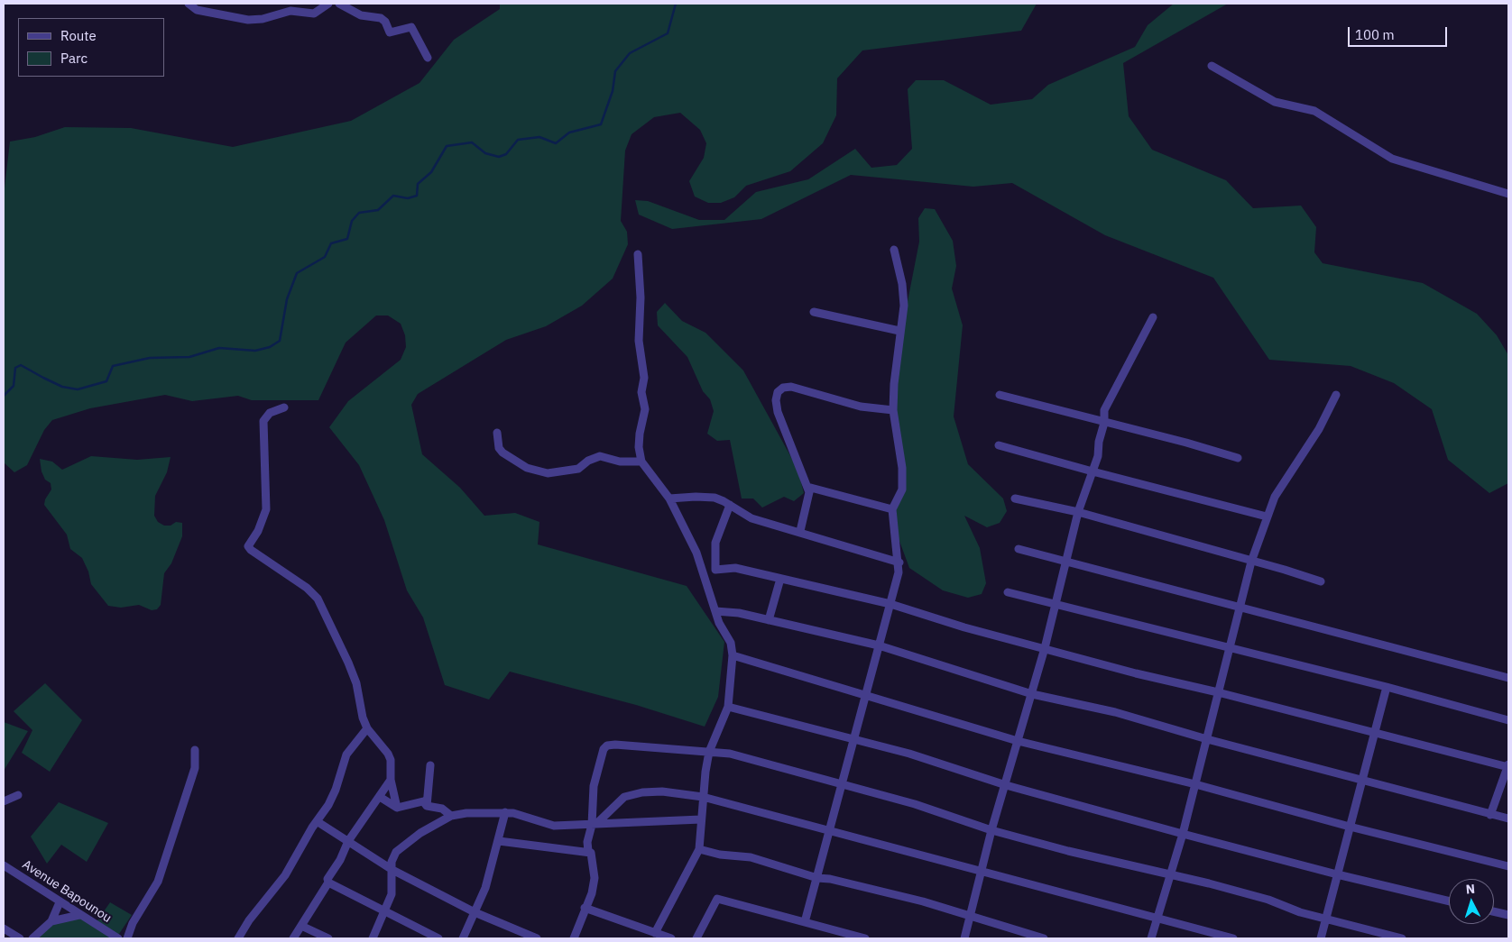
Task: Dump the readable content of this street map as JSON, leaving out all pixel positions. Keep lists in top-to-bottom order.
{
  "streets": {
    "street": ["Avenue Bapounou"]
  },
  "legend": ["Route", "Parc"],
  "scale_bar": "100 m",
  "north": "top"
}
